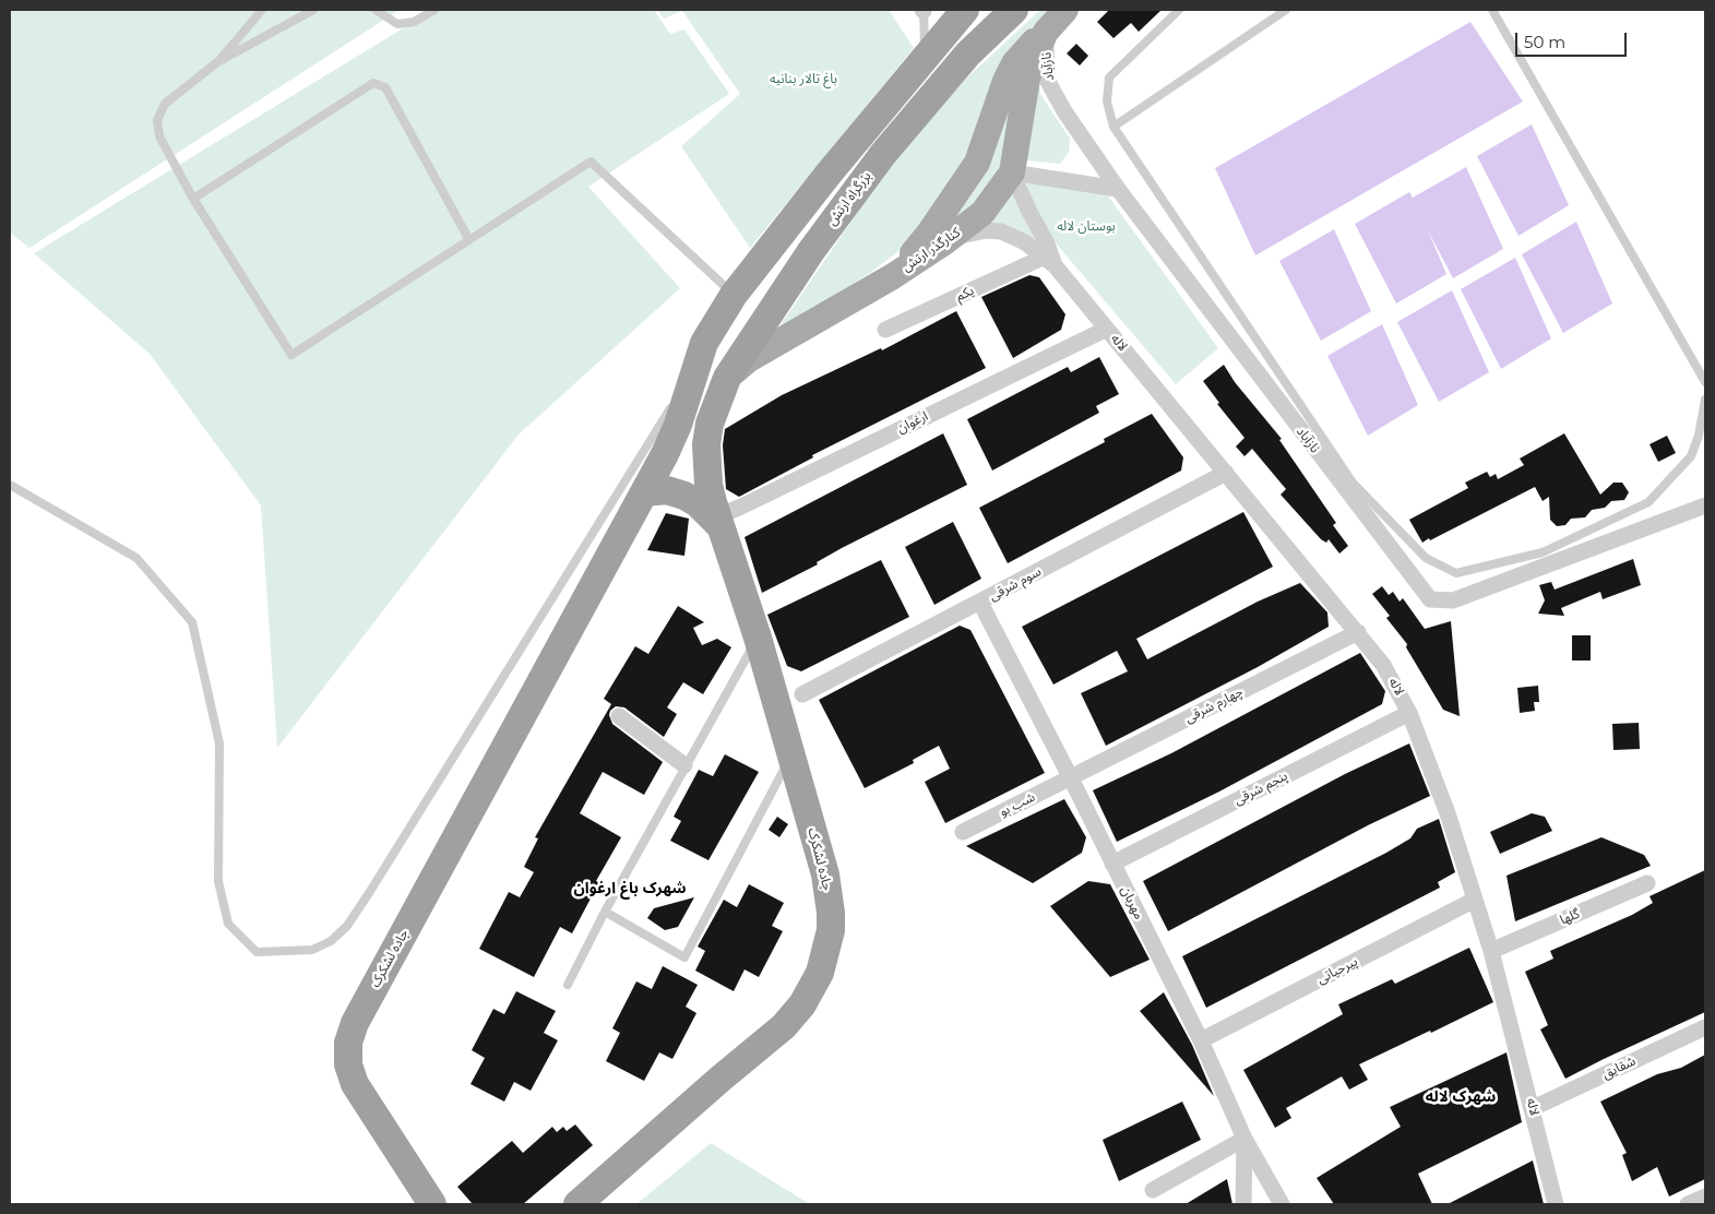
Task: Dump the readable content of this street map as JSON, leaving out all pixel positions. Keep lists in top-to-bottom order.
{
  "streets": {
    "highway": ["بزرگراه ارتش", "کنارگذر ارتش", "جاده لشکرک"],
    "street": [
      "نازآباد",
      "یکم",
      "لاله",
      "ارغوان",
      "سوم شرقی",
      "چهارم شرقی",
      "پنجم شرقی",
      "شب بو",
      "مهربان",
      "گلها",
      "پیرحیاتی",
      "شقایق"
    ]
  },
  "crossings": [
    ["نازآباد", "کنارگذر ارتش"],
    ["بزرگراه ارتش", "کنارگذر ارتش"],
    ["کنارگذر ارتش", "لاله"],
    ["کنارگذر ارتش", "جاده لشکرک"],
    ["یکم", "لاله"],
    ["لاله", "ارغوان"],
    ["لاله", "سوم شرقی"],
    ["لاله", "چهارم شرقی"],
    ["لاله", "پنجم شرقی"],
    ["لاله", "گلها"],
    ["لاله", "پیرحیاتی"],
    ["لاله", "شقایق"],
    ["ارغوان", "جاده لشکرک"],
    ["سوم شرقی", "مهربان"],
    ["چهارم شرقی", "شب بو"],
    ["چهارم شرقی", "مهربان"],
    ["پنجم شرقی", "مهربان"],
    ["شب بو", "مهربان"],
    ["مهربان", "پیرحیاتی"]
  ],
  "districts": ["شهرک باغ ارغوان", "شهرک لاله"],
  "parks": ["باغ تالار بنانیه", "بوستان لاله"],
  "scale_bar": "50 m"
}
